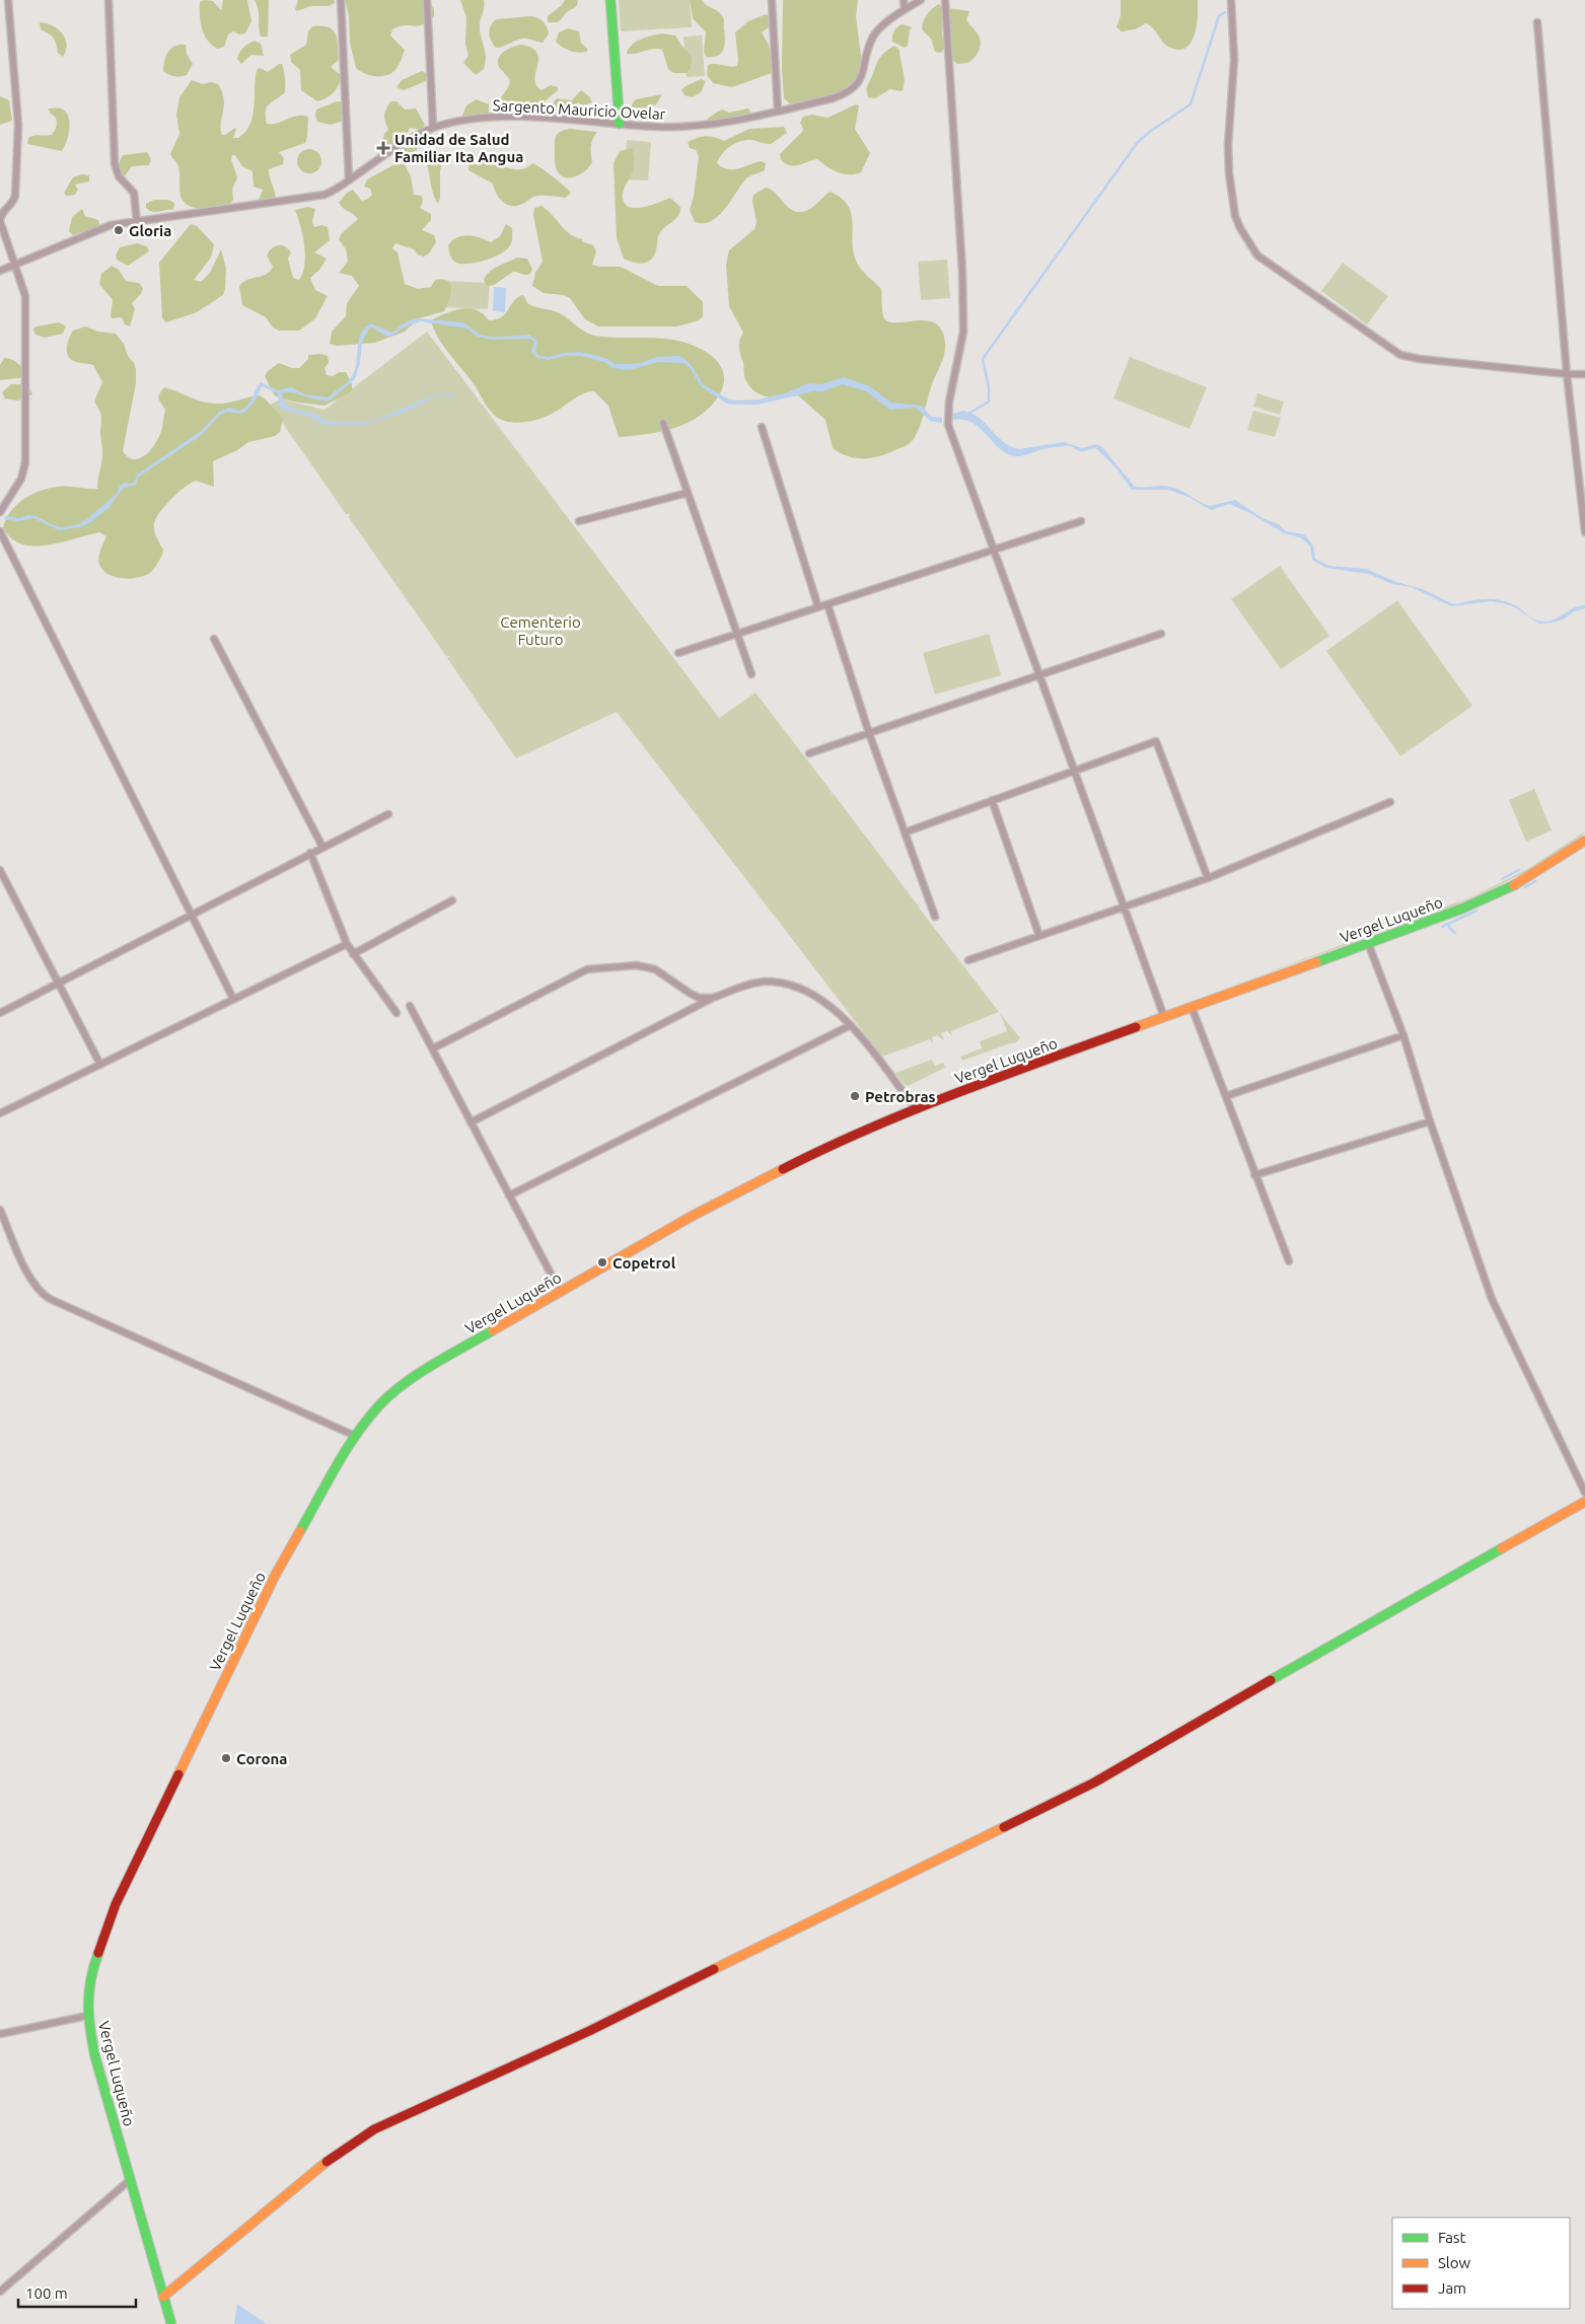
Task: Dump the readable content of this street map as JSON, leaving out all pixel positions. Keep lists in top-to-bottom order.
{
  "streets": {
    "main road": ["Vergel Luqueño"],
    "street": ["Sargento Mauricio Ovelar"]
  },
  "parks": ["Cementerio Futuro"],
  "places": {
    "health": ["Unidad de Salud Familiar Ita Angua"],
    "other": [
      "Gloria",
      "Petrobras",
      "Copetrol",
      "Corona"
    ]
  },
  "legend": ["Fast", "Slow", "Jam"],
  "scale_bar": "100 m"
}
